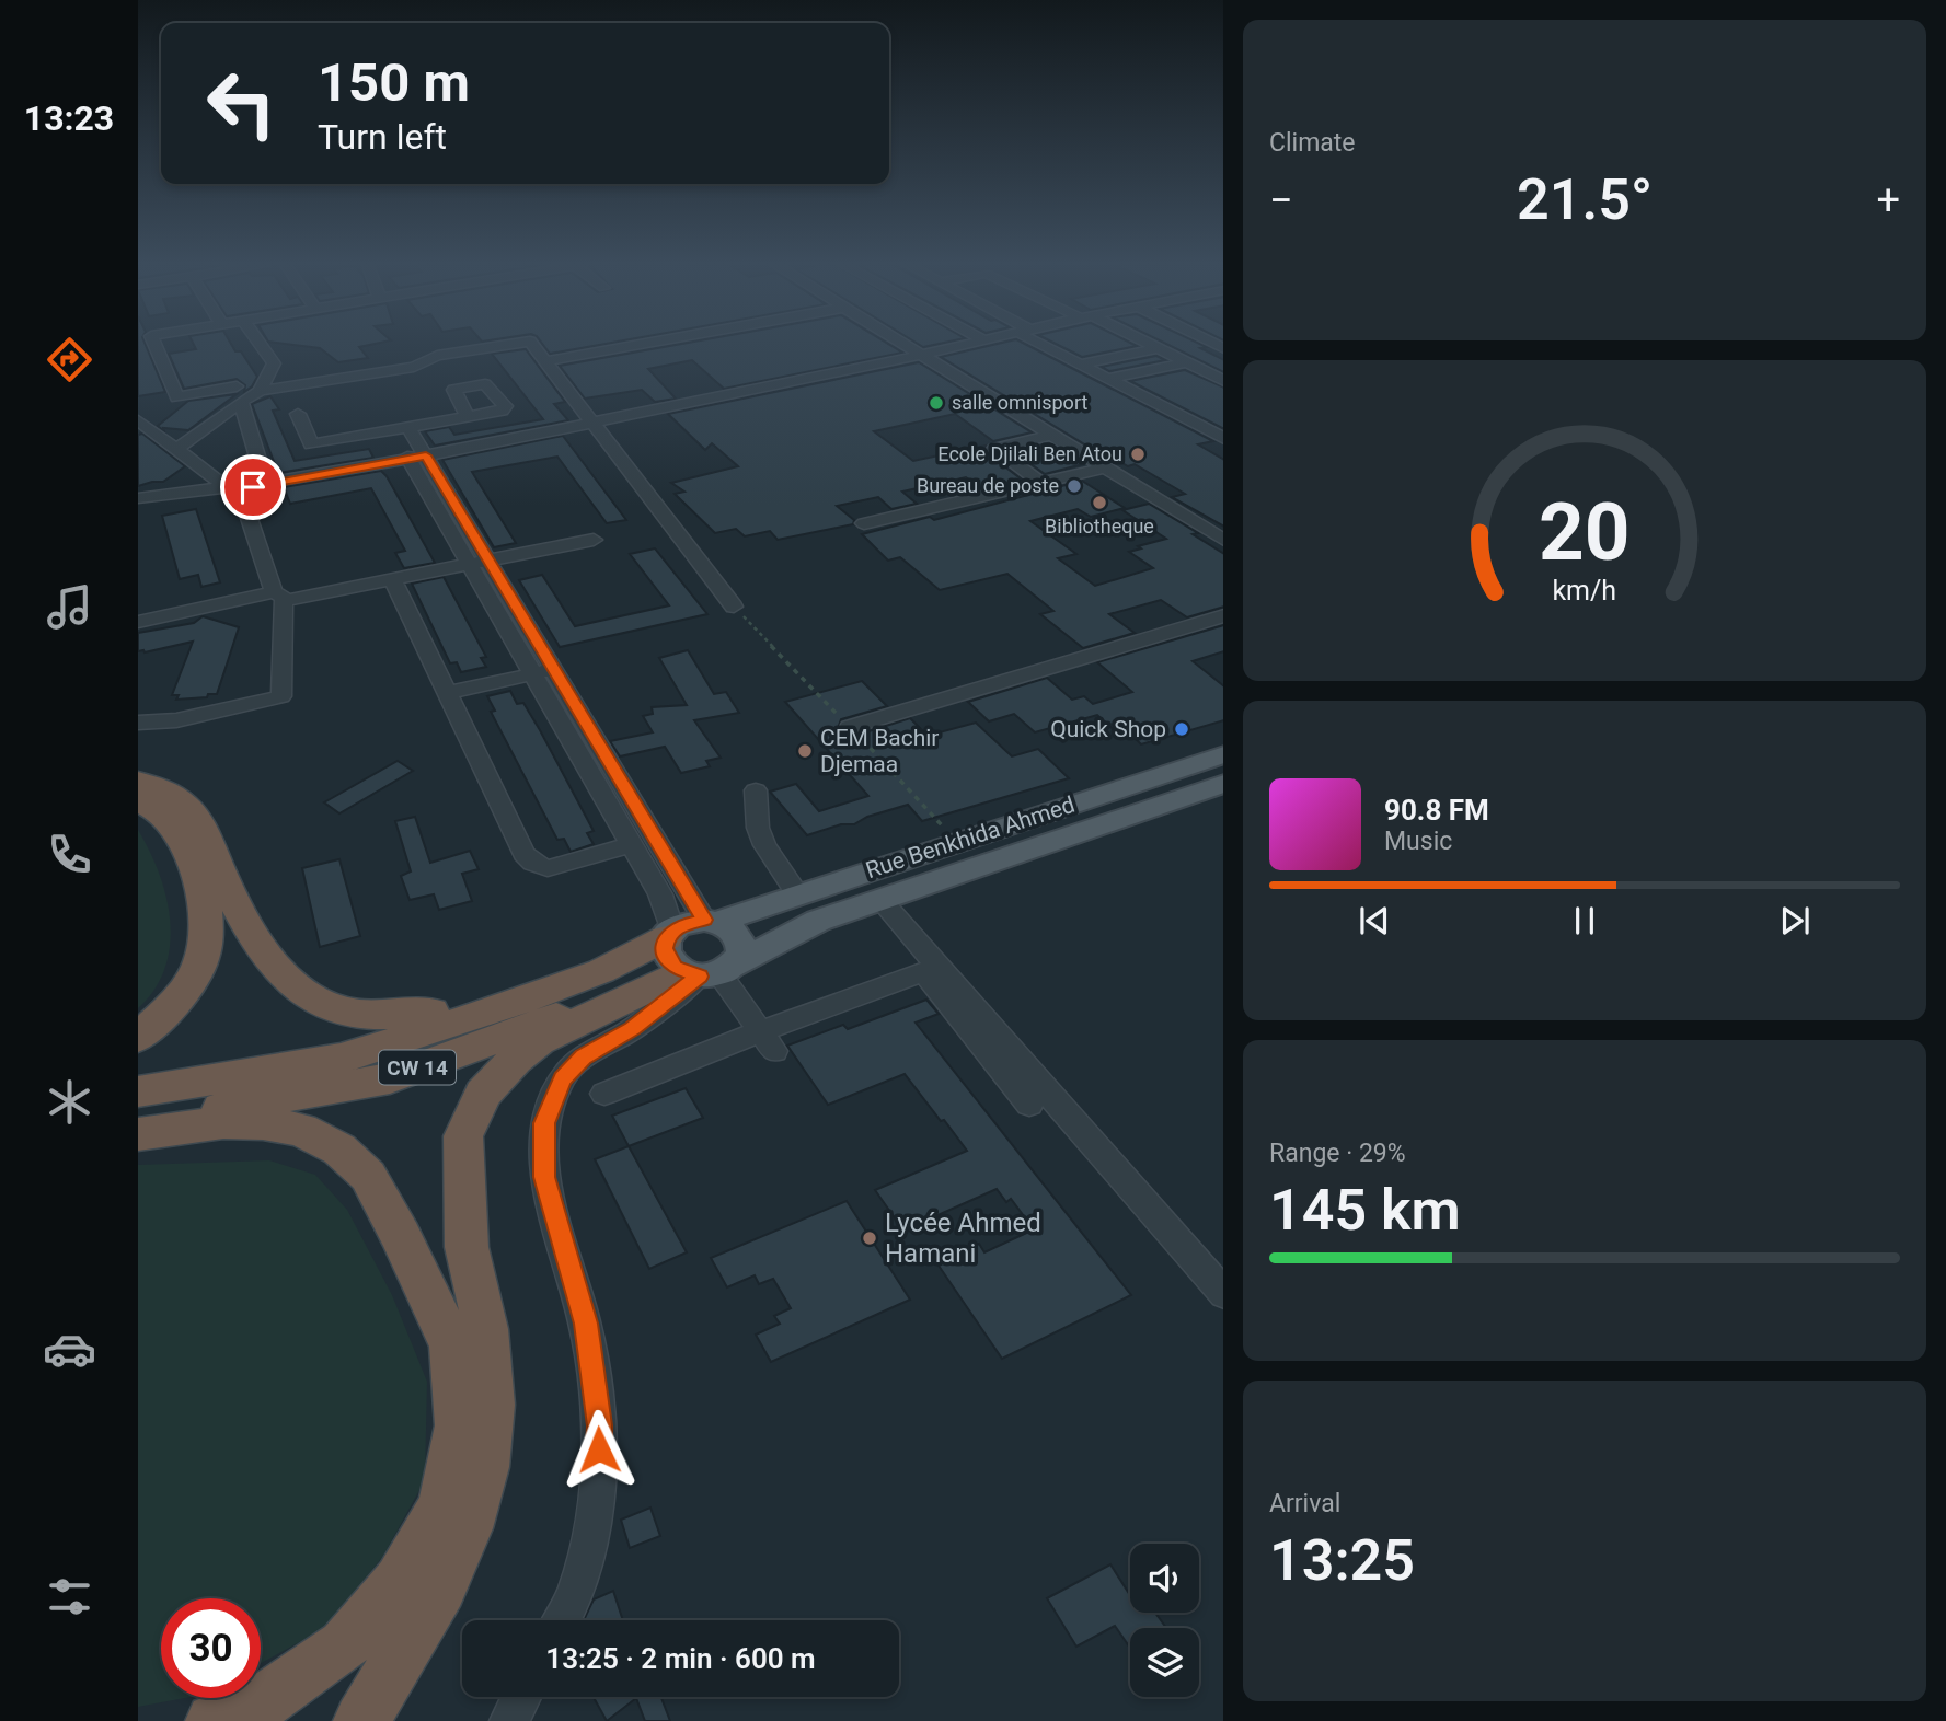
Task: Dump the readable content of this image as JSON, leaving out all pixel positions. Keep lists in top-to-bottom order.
{
  "streets": {
    "highway": ["CW 14"],
    "main road": ["Rue Benkhida Ahmed"]
  },
  "crossings": [
    ["Rue Benkhida Ahmed", "CW 14"]
  ],
  "places": [
    "salle omnisport",
    "Ecole Djilali Ben Atou",
    "Bureau de poste",
    "Bibliotheque",
    "Quick Shop",
    "CEM Bachir Djemaa",
    "Lycée Ahmed Hamani"
  ],
  "page": {
    "tabs": "13:23",
    "tile": [
      "Climate",
      ["Range · 29%", "145 km"],
      ["Arrival", "13:25"]
    ],
    "turn": ["150 m", "Turn left"],
    "heat": ["−", "21.5°", "+"],
    "song": ["90.8 FM", "Music"],
    "limit": "30",
    "trip": "13:25 · 2 min · 600 m",
    "gauge": ["20", "km/h"]
  }
}
